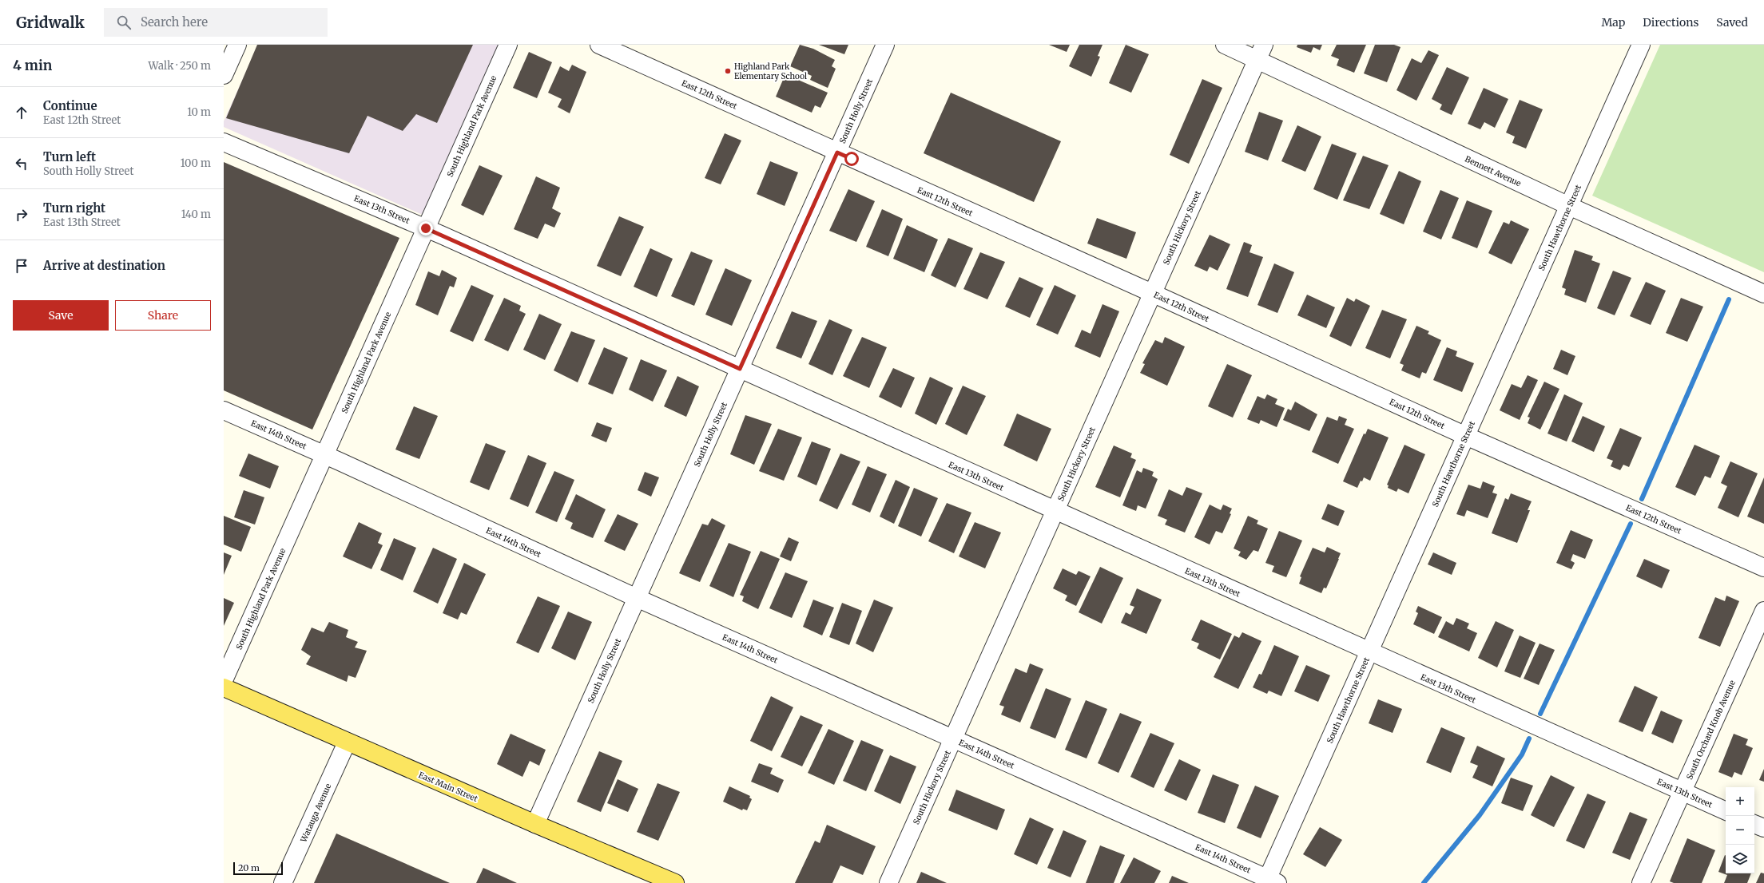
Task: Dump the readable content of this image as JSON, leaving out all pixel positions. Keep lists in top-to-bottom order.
{
  "streets": {
    "main road": ["East Main Street"],
    "street": [
      "East 12th Street",
      "South Holly Street",
      "South Highland Park Avenue",
      "Bennett Avenue",
      "East 13th Street",
      "South Hickory Street",
      "South Hawthorne Street",
      "East 14th Street",
      "South Orchard Knob Avenue",
      "Watauga Avenue"
    ]
  },
  "crossings": [
    ["East 12th Street", "South Holly Street"],
    ["East 12th Street", "South Hickory Street"],
    ["East 12th Street", "South Hawthorne Street"],
    ["South Holly Street", "East 13th Street"],
    ["South Holly Street", "East 14th Street"],
    ["South Holly Street", "East Main Street"],
    ["South Highland Park Avenue", "East 13th Street"],
    ["South Highland Park Avenue", "East 14th Street"],
    ["Bennett Avenue", "South Hickory Street"],
    ["Bennett Avenue", "South Hawthorne Street"],
    ["East 13th Street", "South Hickory Street"],
    ["East 13th Street", "South Hawthorne Street"],
    ["East 13th Street", "South Orchard Knob Avenue"],
    ["South Hickory Street", "East 14th Street"],
    ["South Hawthorne Street", "East 14th Street"],
    ["East Main Street", "Watauga Avenue"]
  ],
  "places": ["Highland Park Elementary School"],
  "scale_bar": "20 m",
  "page": {
    "header": "Gridwalk",
    "search": "Search here",
    "nav": ["Map", "Directions", "Saved"],
    "heading": ["4 min", "Walk · 250 m"],
    "list": [
      ["Continue", "East 12th Street", "10 m"],
      ["Turn left", "South Holly Street", "100 m"],
      ["Turn right", "East 13th Street", "140 m"],
      "Arrive at destination"
    ],
    "buttons": ["Save", "Share"],
    "map_buttons": ["+", "−"],
    "scale": "20 m"
  }
}
